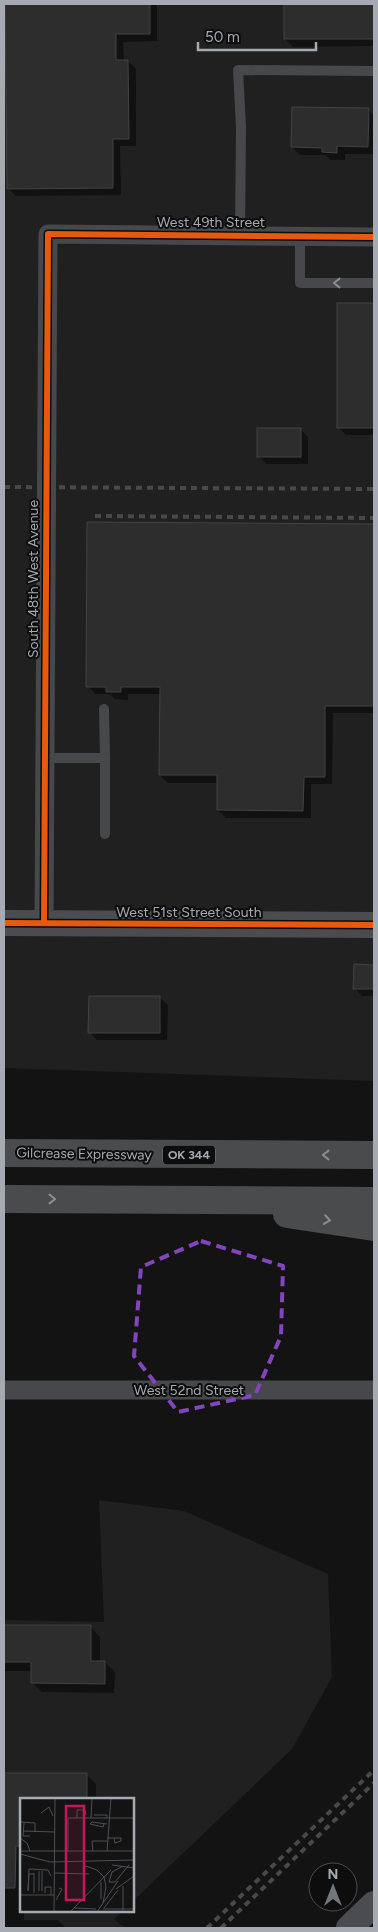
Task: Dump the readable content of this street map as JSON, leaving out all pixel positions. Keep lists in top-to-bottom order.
{
  "streets": {
    "highway": ["Gilcrease Expressway", "OK 344"],
    "street": [
      "West 49th Street",
      "South 48th West Avenue",
      "West 51st Street South",
      "West 52nd Street"
    ]
  },
  "crossings": [
    ["West 49th Street", "South 48th West Avenue"],
    ["South 48th West Avenue", "West 51st Street South"]
  ],
  "scale_bar": "50 m",
  "north": "top"
}
